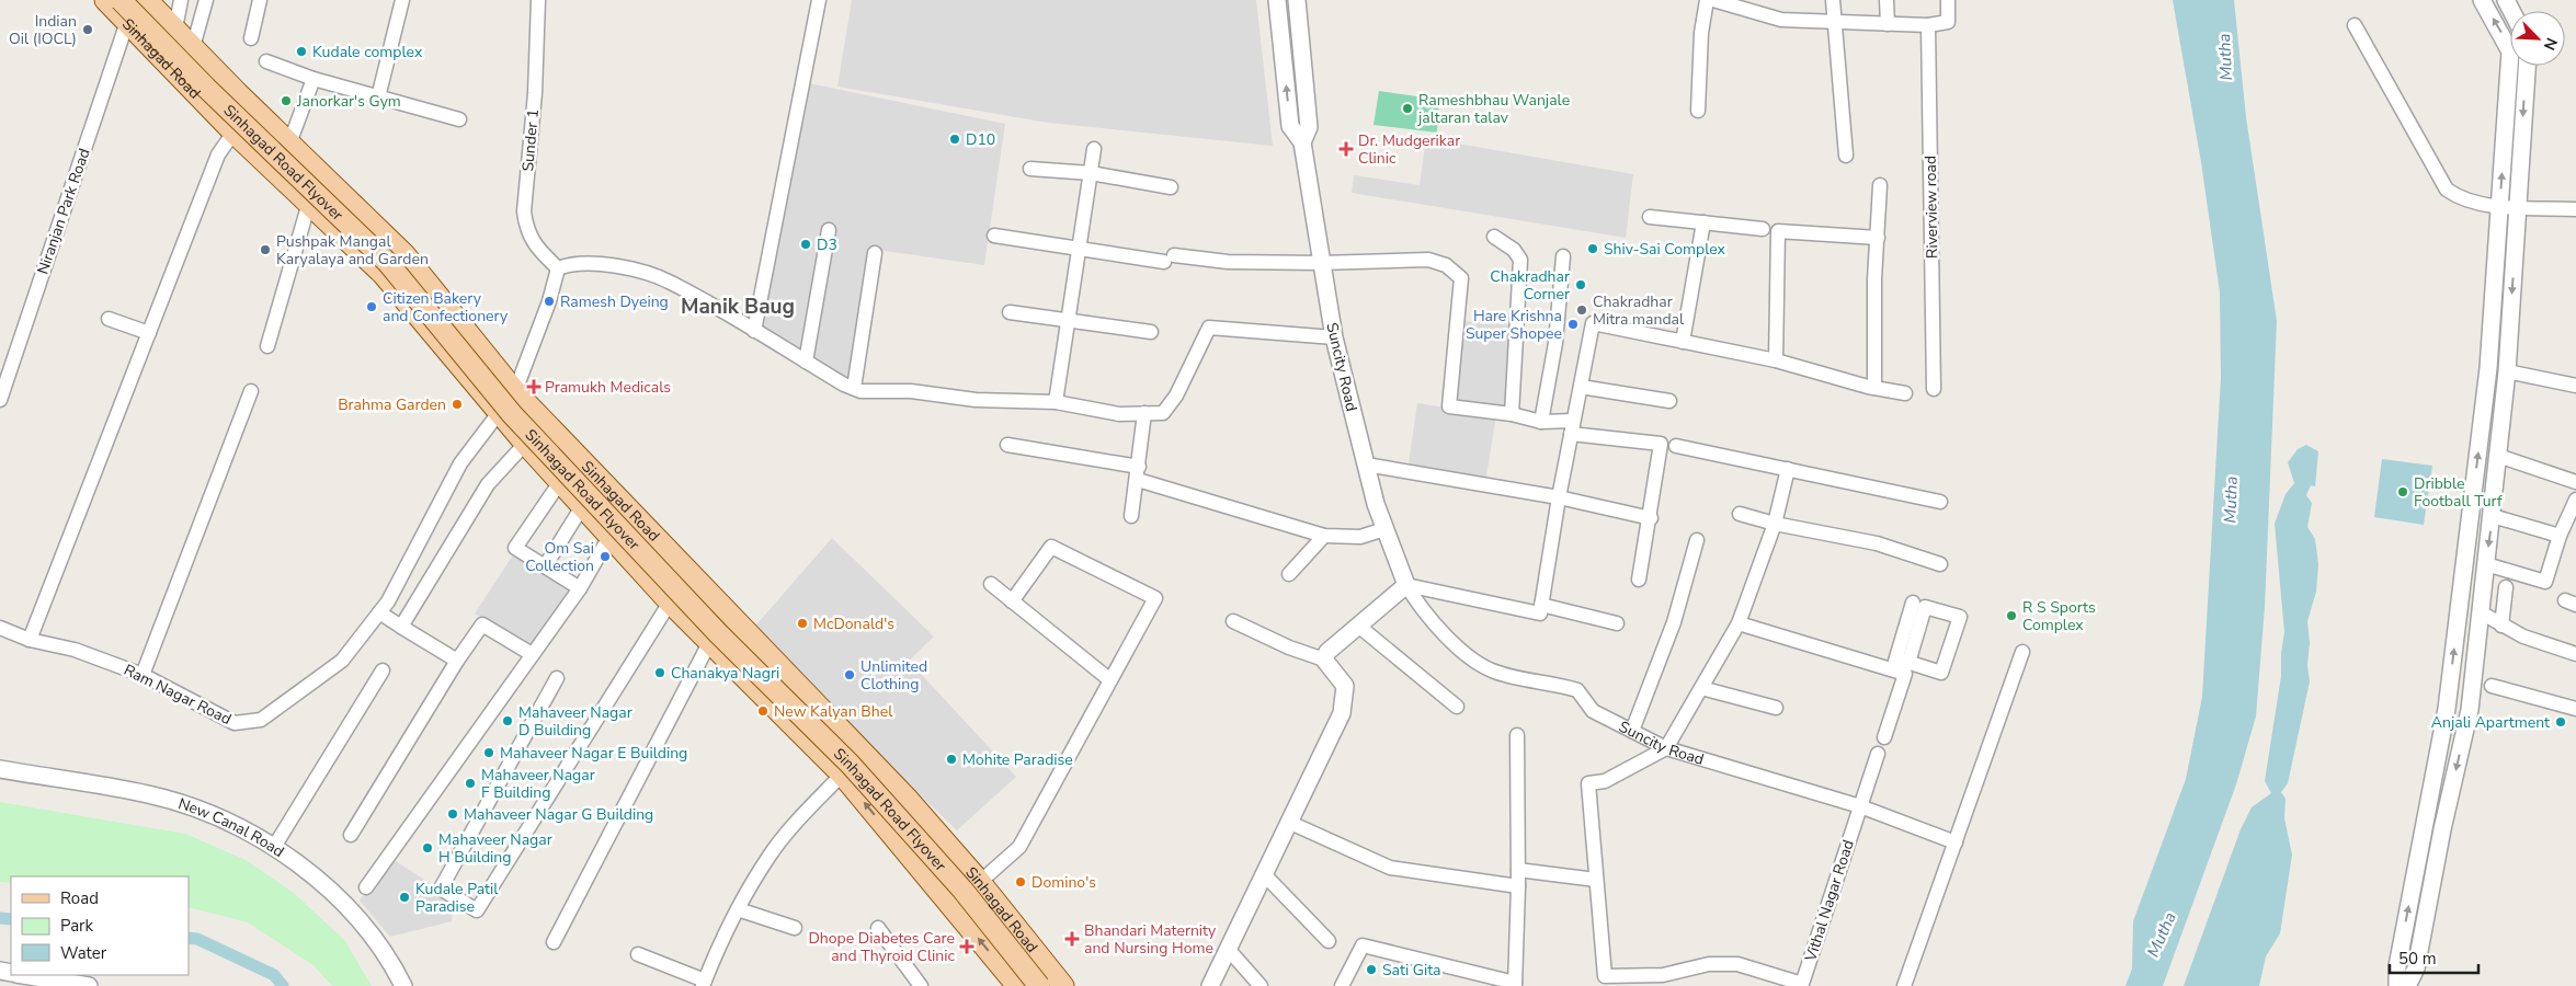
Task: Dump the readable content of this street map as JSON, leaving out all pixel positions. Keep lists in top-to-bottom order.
{
  "streets": {
    "main road": ["Sinhagad Road", "Sinhagad Road Flyover"],
    "street": [
      "Sunder 1",
      "Riverview road",
      "Niranjan Park Road",
      "Suncity Road",
      "Ram Nagar Road",
      "New Canal Road",
      "Vithal Nagar Road"
    ]
  },
  "crossings": [
    ["Sinhagad Road", "Niranjan Park Road"],
    ["Sinhagad Road", "Ram Nagar Road"],
    ["Sunder 1", "Ram Nagar Road"],
    ["Suncity Road", "Vithal Nagar Road"]
  ],
  "districts": ["Manik Baug"],
  "water": ["Mutha"],
  "places": {
    "other": [
      "Indian Oil (IOCL)",
      "Kudale complex",
      "Janorkar's Gym",
      "Rameshbhau Wanjale jaltaran talav",
      "D10",
      "D3",
      "Shiv-Sai Complex",
      "Pushpak Mangal Karyalaya and Garden",
      "Chakradhar Corner",
      "Ramesh Dyeing",
      "Citizen Bakery and Confectionery",
      "Chakradhar Mitra mandal",
      "Hare Krishna Super Shopee",
      "Brahma Garden",
      "Dribble Football Turf",
      "Om Sai Collection",
      "R S Sports Complex",
      "McDonald's",
      "Chanakya Nagri",
      "Unlimited Clothing",
      "New Kalyan Bhel",
      "Mahaveer Nagar D Building",
      "Anjali Apartment",
      "Mahaveer Nagar E Building",
      "Mohite Paradise",
      "Mahaveer Nagar F Building",
      "Mahaveer Nagar G Building",
      "Mahaveer Nagar H Building",
      "Domino's",
      "Kudale Patil Paradise",
      "Sati Gita"
    ],
    "health": [
      "Dr. Mudgerikar Clinic",
      "Pramukh Medicals",
      "Bhandari Maternity and Nursing Home",
      "Dhope Diabetes Care and Thyroid Clinic"
    ]
  },
  "legend": ["Road", "Park", "Water"],
  "scale_bar": "50 m",
  "north": "bottom right"
}
